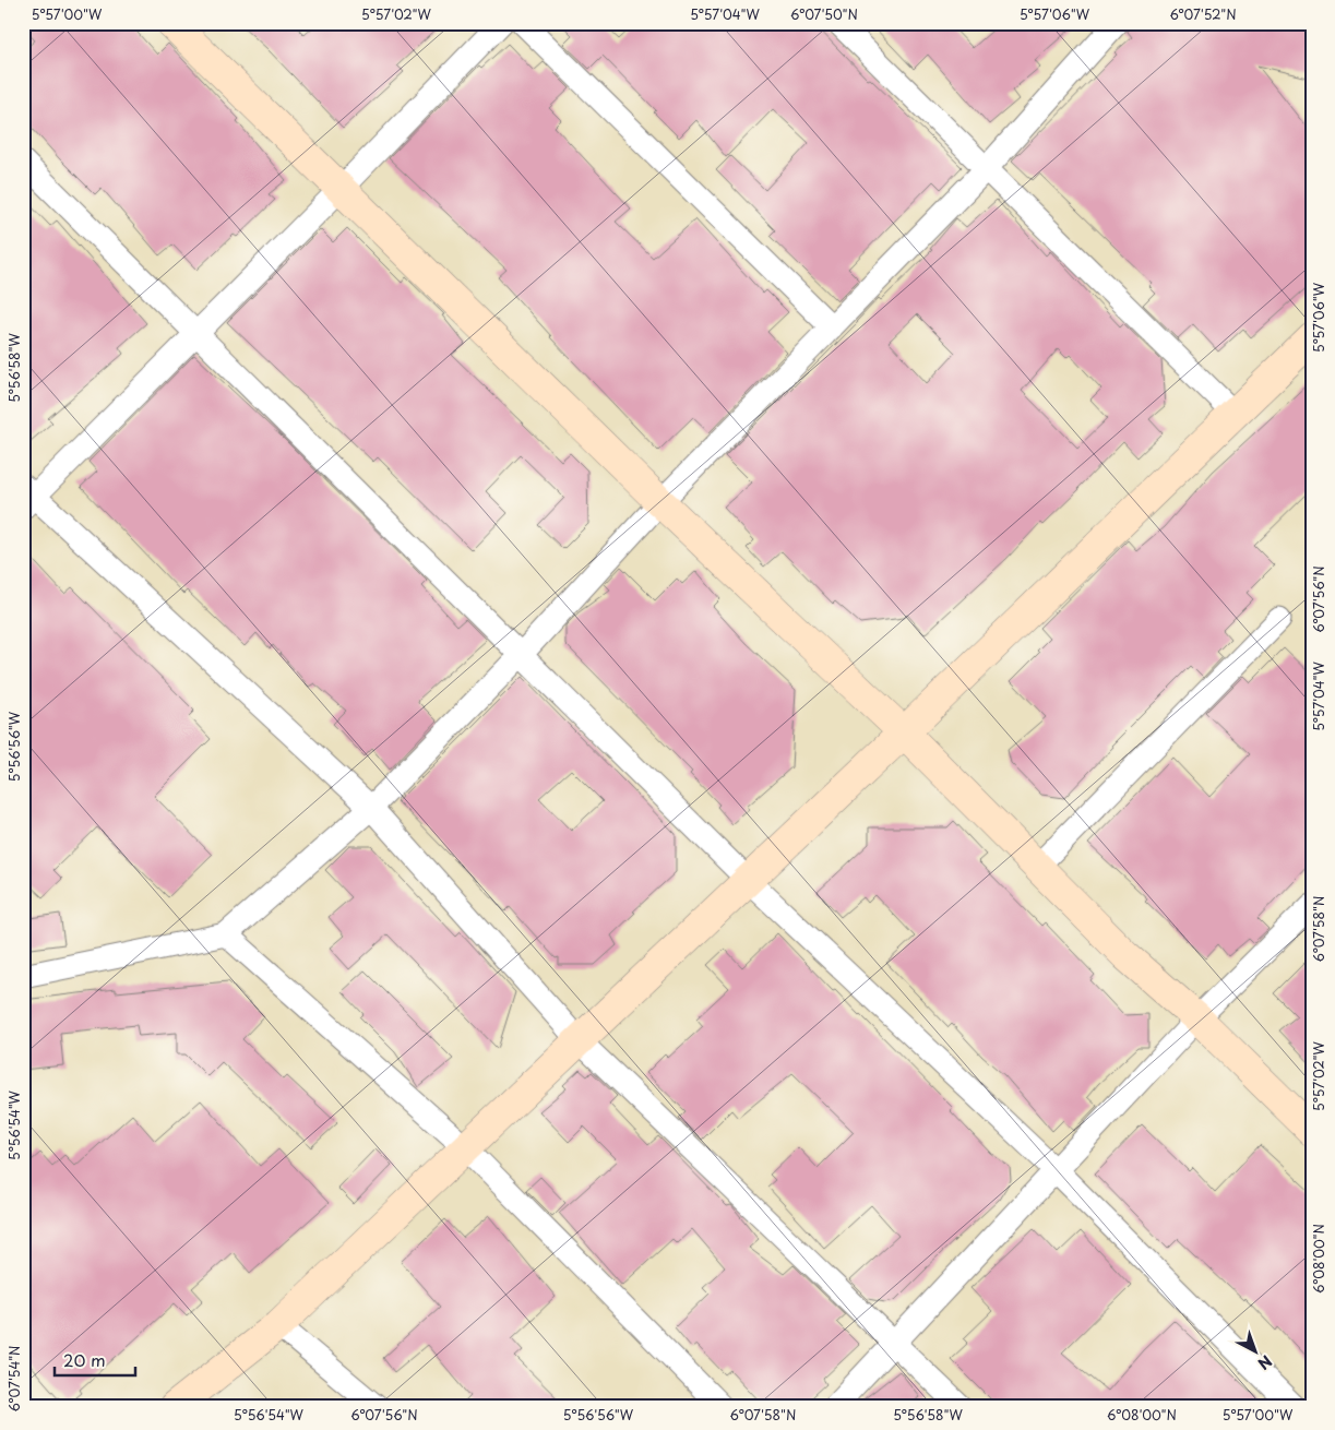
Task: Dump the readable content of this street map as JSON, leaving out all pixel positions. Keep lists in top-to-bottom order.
{
  "scale_bar": "20 m",
  "north": "bottom right",
  "coordinates": [
    "5°57'00\"W",
    "5°57'02\"W",
    "5°57'04\"W",
    "6°07'50\"N",
    "5°57'06\"W",
    "6°07'52\"N",
    "5°56'58\"W",
    "6°07'56\"N",
    "5°56'56\"W",
    "6°07'58\"N",
    "5°56'54\"W",
    "6°08'00\"N",
    "6°07'54\"N"
  ]
}
